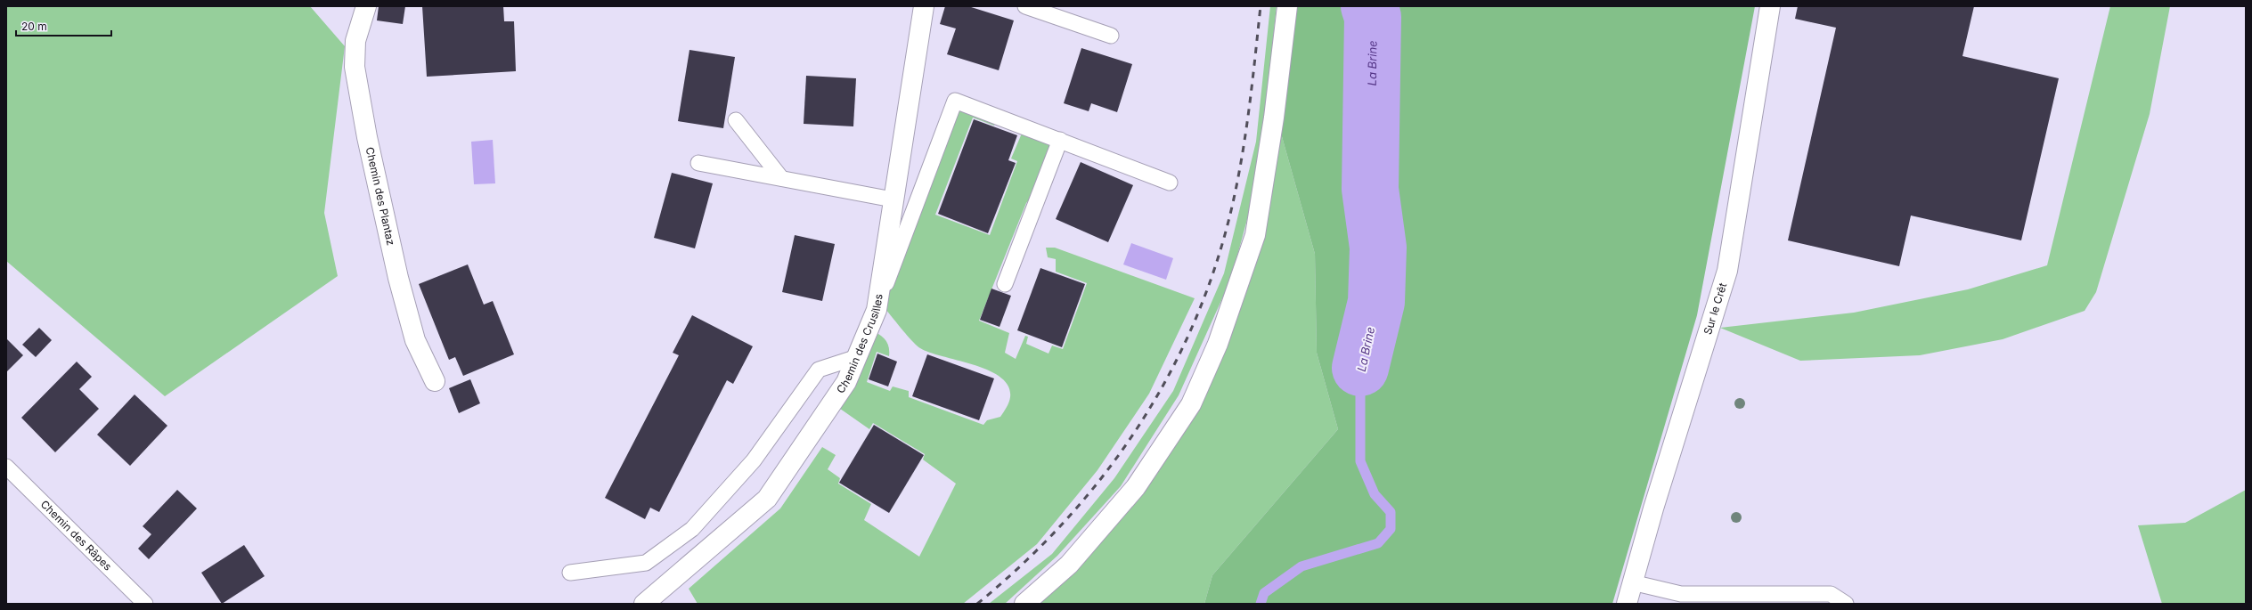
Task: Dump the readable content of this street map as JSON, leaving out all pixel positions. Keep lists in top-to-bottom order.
{
  "streets": {
    "street": ["Chemin des Plantaz", "Sur le Crêt", "Chemin des Crusilles"],
    "lane": ["Chemin des Râpes"]
  },
  "water": ["La Brine"],
  "scale_bar": "20 m"
}
